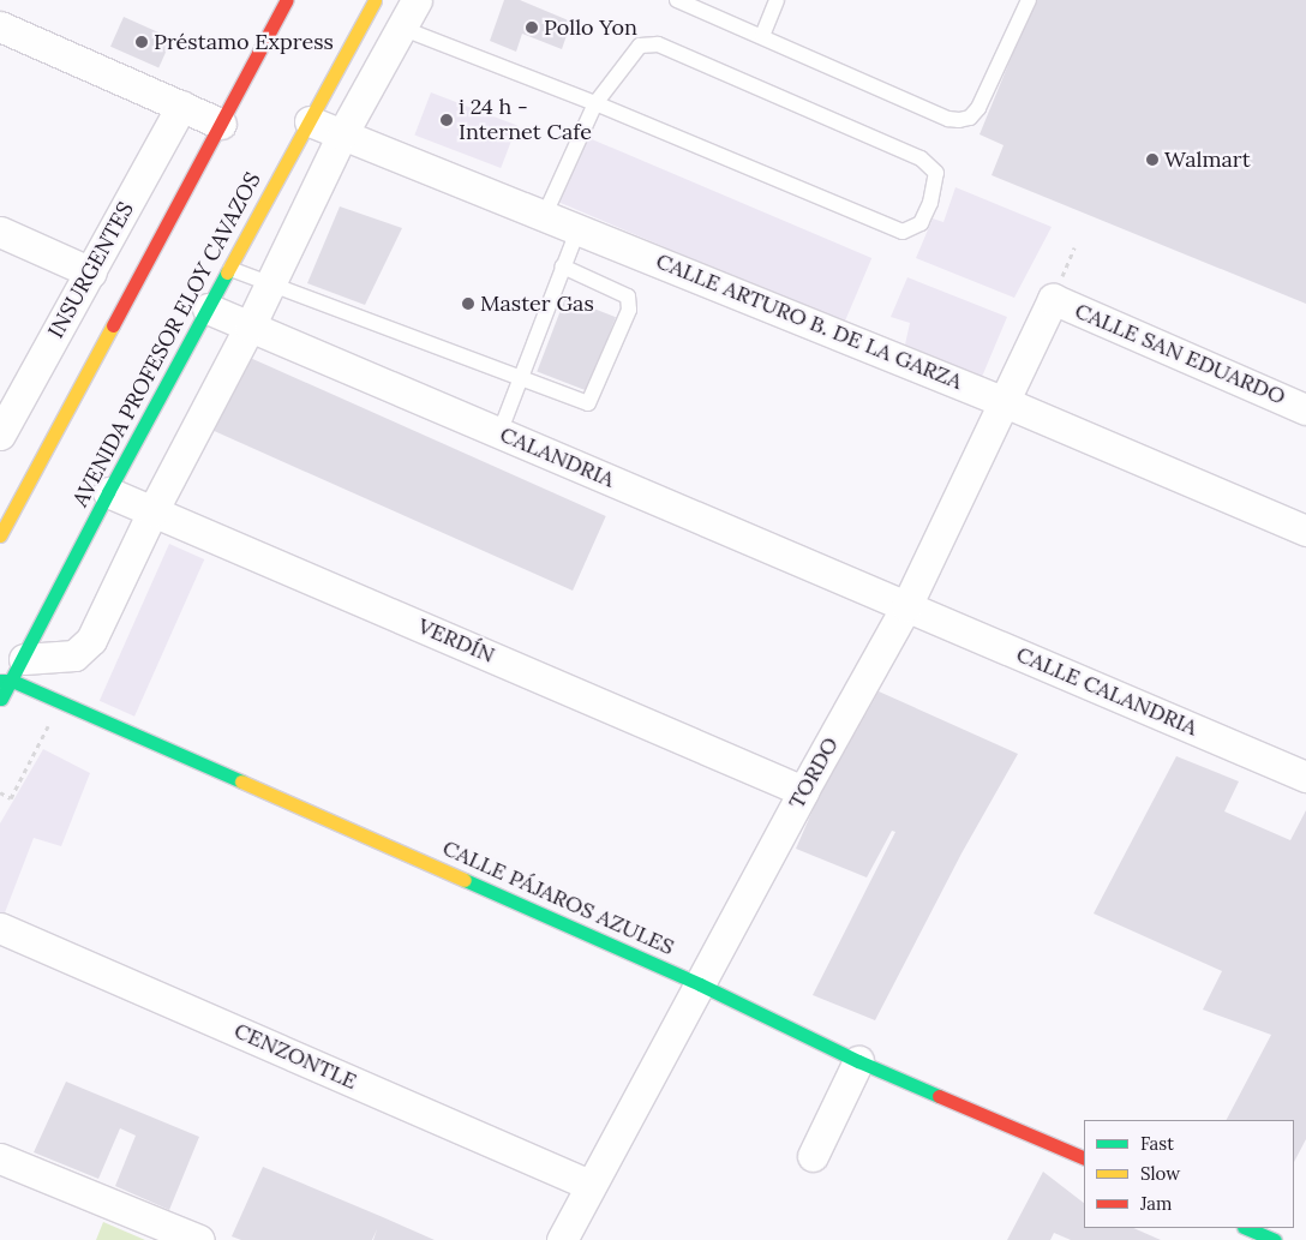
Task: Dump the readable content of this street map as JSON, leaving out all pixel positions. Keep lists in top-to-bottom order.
{
  "streets": {
    "main road": ["AVENIDA PROFESOR ELOY CAVAZOS", "CALLE PÁJAROS AZULES"],
    "street": [
      "INSURGENTES",
      "CALLE ARTURO B. DE LA GARZA",
      "CALLE SAN EDUARDO",
      "CALANDRIA",
      "VERDÍN",
      "CALLE CALANDRIA",
      "TORDO",
      "CENZONTLE"
    ]
  },
  "crossings": [
    ["CALLE ARTURO B. DE LA GARZA", "AVENIDA PROFESOR ELOY CAVAZOS"],
    ["CALLE ARTURO B. DE LA GARZA", "TORDO"],
    ["AVENIDA PROFESOR ELOY CAVAZOS", "CALANDRIA"],
    ["AVENIDA PROFESOR ELOY CAVAZOS", "VERDÍN"],
    ["AVENIDA PROFESOR ELOY CAVAZOS", "CALLE PÁJAROS AZULES"],
    ["CALLE SAN EDUARDO", "TORDO"],
    ["CALANDRIA", "CALLE CALANDRIA"],
    ["CALANDRIA", "TORDO"],
    ["VERDÍN", "TORDO"],
    ["CALLE CALANDRIA", "TORDO"],
    ["TORDO", "CALLE PÁJAROS AZULES"],
    ["TORDO", "CENZONTLE"]
  ],
  "places": [
    "Pollo Yon",
    "Préstamo Express",
    "i 24 h - Internet Cafe",
    "Walmart",
    "Master Gas"
  ],
  "legend": ["Fast", "Slow", "Jam"]
}
